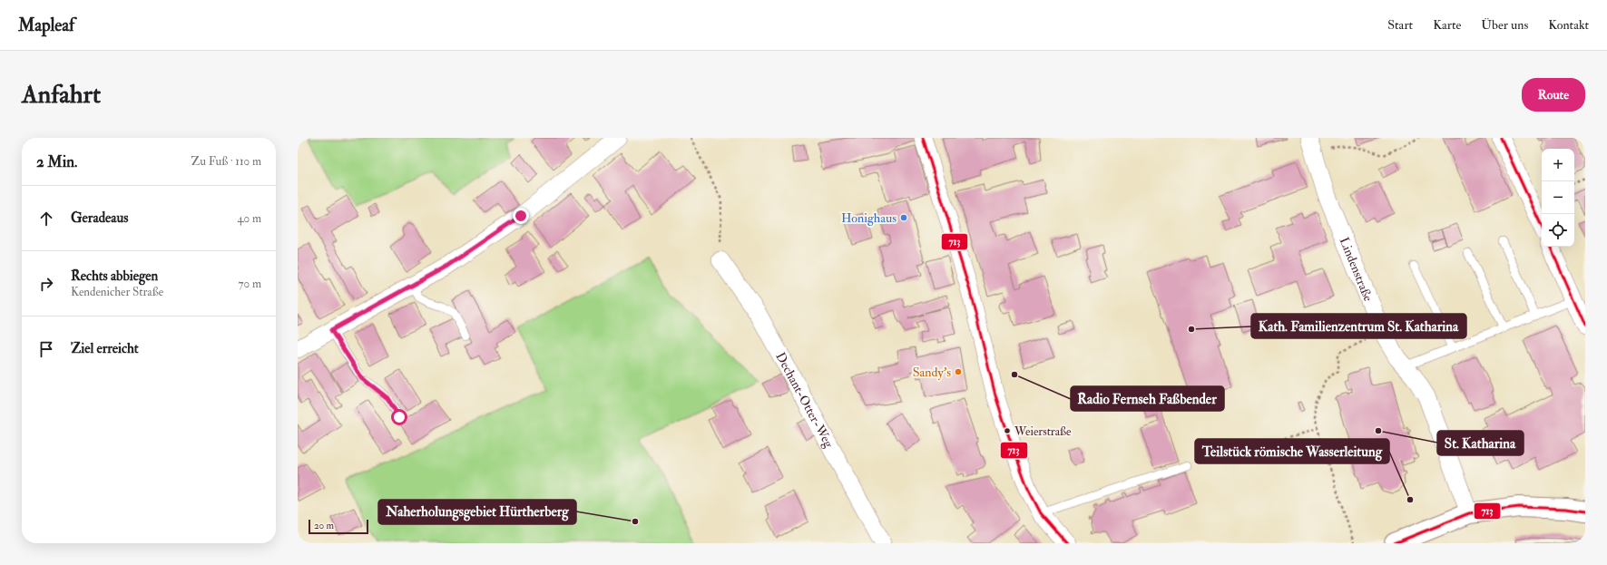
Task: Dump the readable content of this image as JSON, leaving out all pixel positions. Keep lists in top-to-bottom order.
{
  "streets": {
    "street": ["Lindenstraße", "Dechant-Otter-Weg"]
  },
  "places": [
    "Honighaus",
    "Kath. Familienzentrum St. Katharina",
    "Sandy's",
    "Radio Fernseh Faßbender",
    "Weierstraße",
    "St. Katharina",
    "Teilstück römische Wasserleitung",
    "Naherholungsgebiet Hürtherberg"
  ],
  "lines": ["transit line 713"],
  "scale_bar": "20 m",
  "page": {
    "header": "Mapleaf",
    "nav": [
      "Start",
      "Karte",
      "Über uns",
      "Kontakt"
    ],
    "buttons": "Route",
    "title": "Anfahrt",
    "heading": ["2 Min.", "Zu Fuß · 110 m"],
    "map_buttons": ["+", "−"],
    "list": [
      ["Geradeaus", "40 m"],
      ["Rechts abbiegen", "Kendenicher Straße", "70 m"],
      "Ziel erreicht"
    ],
    "scale": "20 m"
  }
}
